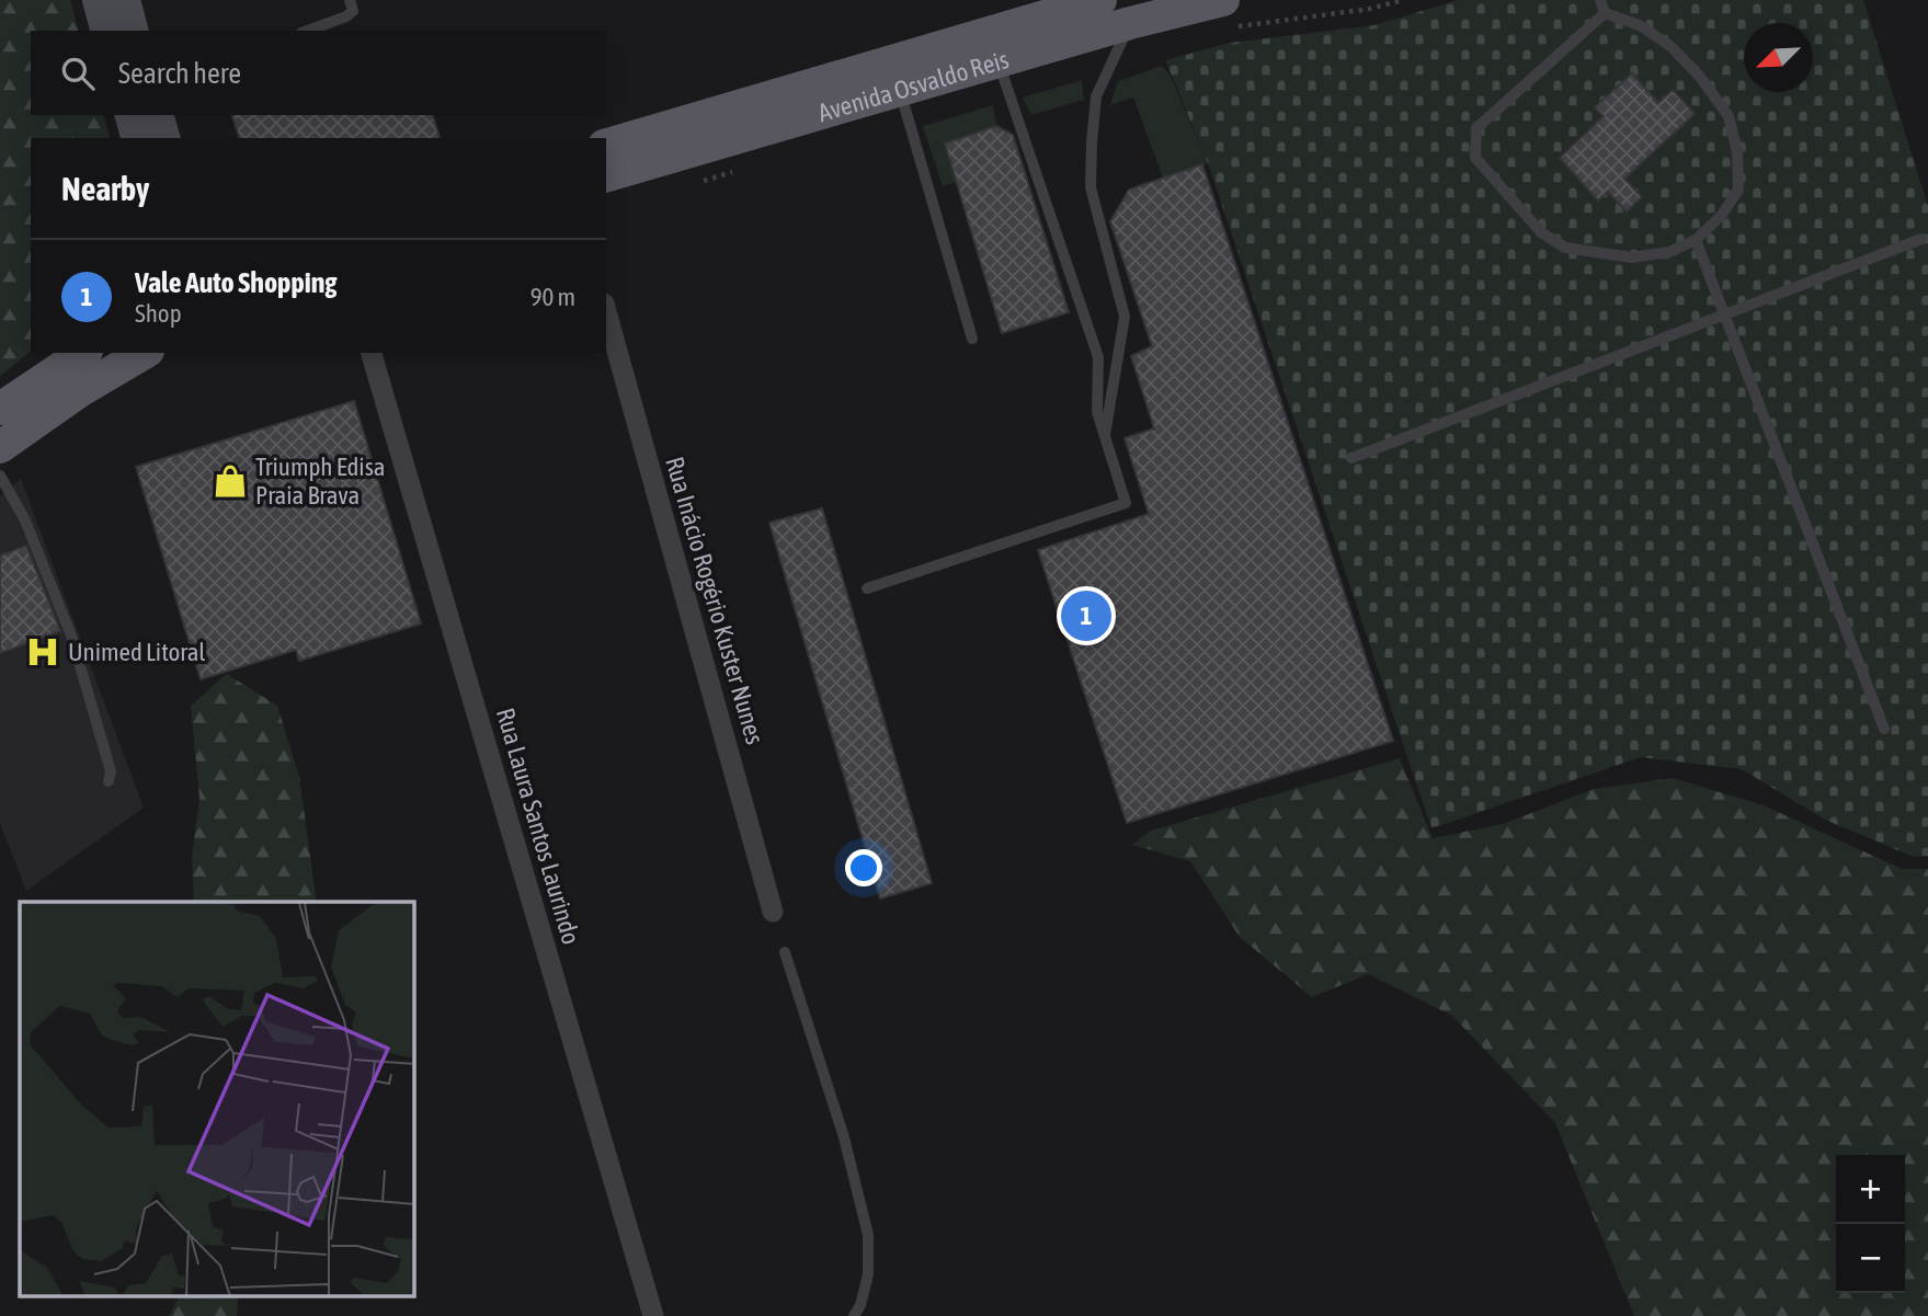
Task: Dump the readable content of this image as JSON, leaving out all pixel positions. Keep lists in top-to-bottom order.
{
  "streets": {
    "main road": ["Avenida Osvaldo Reis"],
    "street": ["Rua Inácio Rogério Kuster Nunes", "Rua Laura Santos Laurindo"]
  },
  "places": {
    "shop": ["Triumph Edisa Praia Brava"],
    "hospital": ["Unimed Litoral"]
  },
  "north": "bottom left",
  "page": {
    "search": "Search here",
    "heading": "Nearby",
    "list": [
      {
        "mark": "1",
        "name": "Vale Auto Shopping",
        "note": "Shop",
        "value": "90 m"
      }
    ],
    "pins": "1",
    "map_buttons": ["+", "−"]
  }
}
